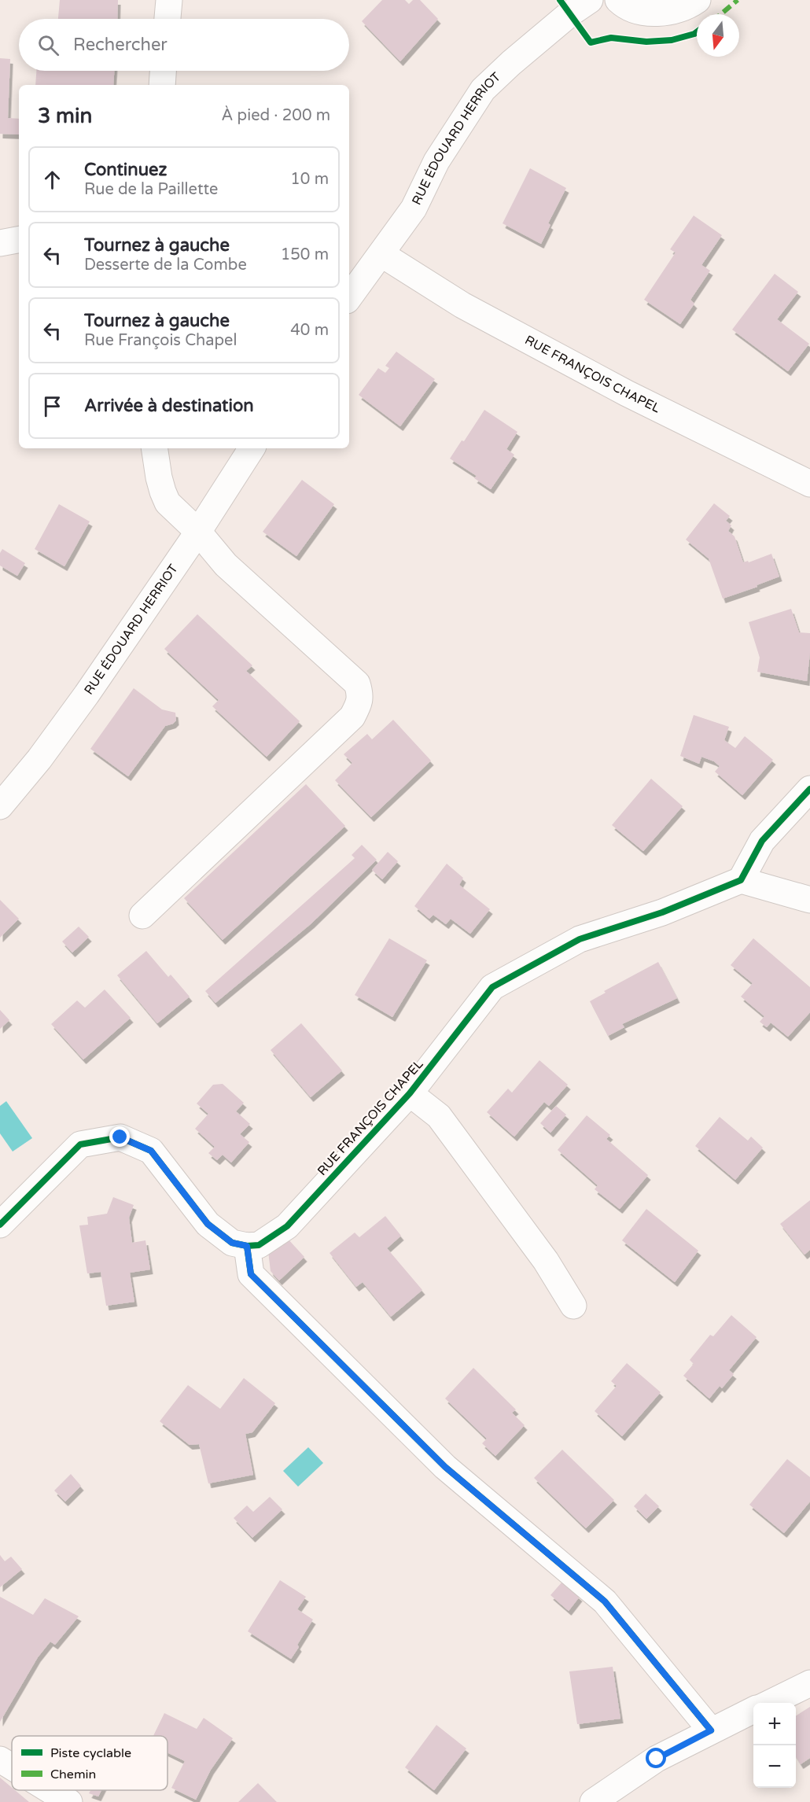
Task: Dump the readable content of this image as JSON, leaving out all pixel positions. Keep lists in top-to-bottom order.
{
  "streets": {
    "street": ["RUE ÉDOUARD HERRIOT", "RUE FRANÇOIS CHAPEL"]
  },
  "crossings": [
    ["RUE ÉDOUARD HERRIOT", "RUE FRANÇOIS CHAPEL"]
  ],
  "legend": ["Piste cyclable", "Chemin"],
  "north": "bottom",
  "page": {
    "search": "Rechercher",
    "heading": ["3 min", "À pied · 200 m"],
    "list": [
      ["Continuez", "Rue de la Paillette", "10 m"],
      ["Tournez à gauche", "Desserte de la Combe", "150 m"],
      ["Tournez à gauche", "Rue François Chapel", "40 m"],
      "Arrivée à destination"
    ],
    "map_buttons": ["+", "−"]
  }
}
